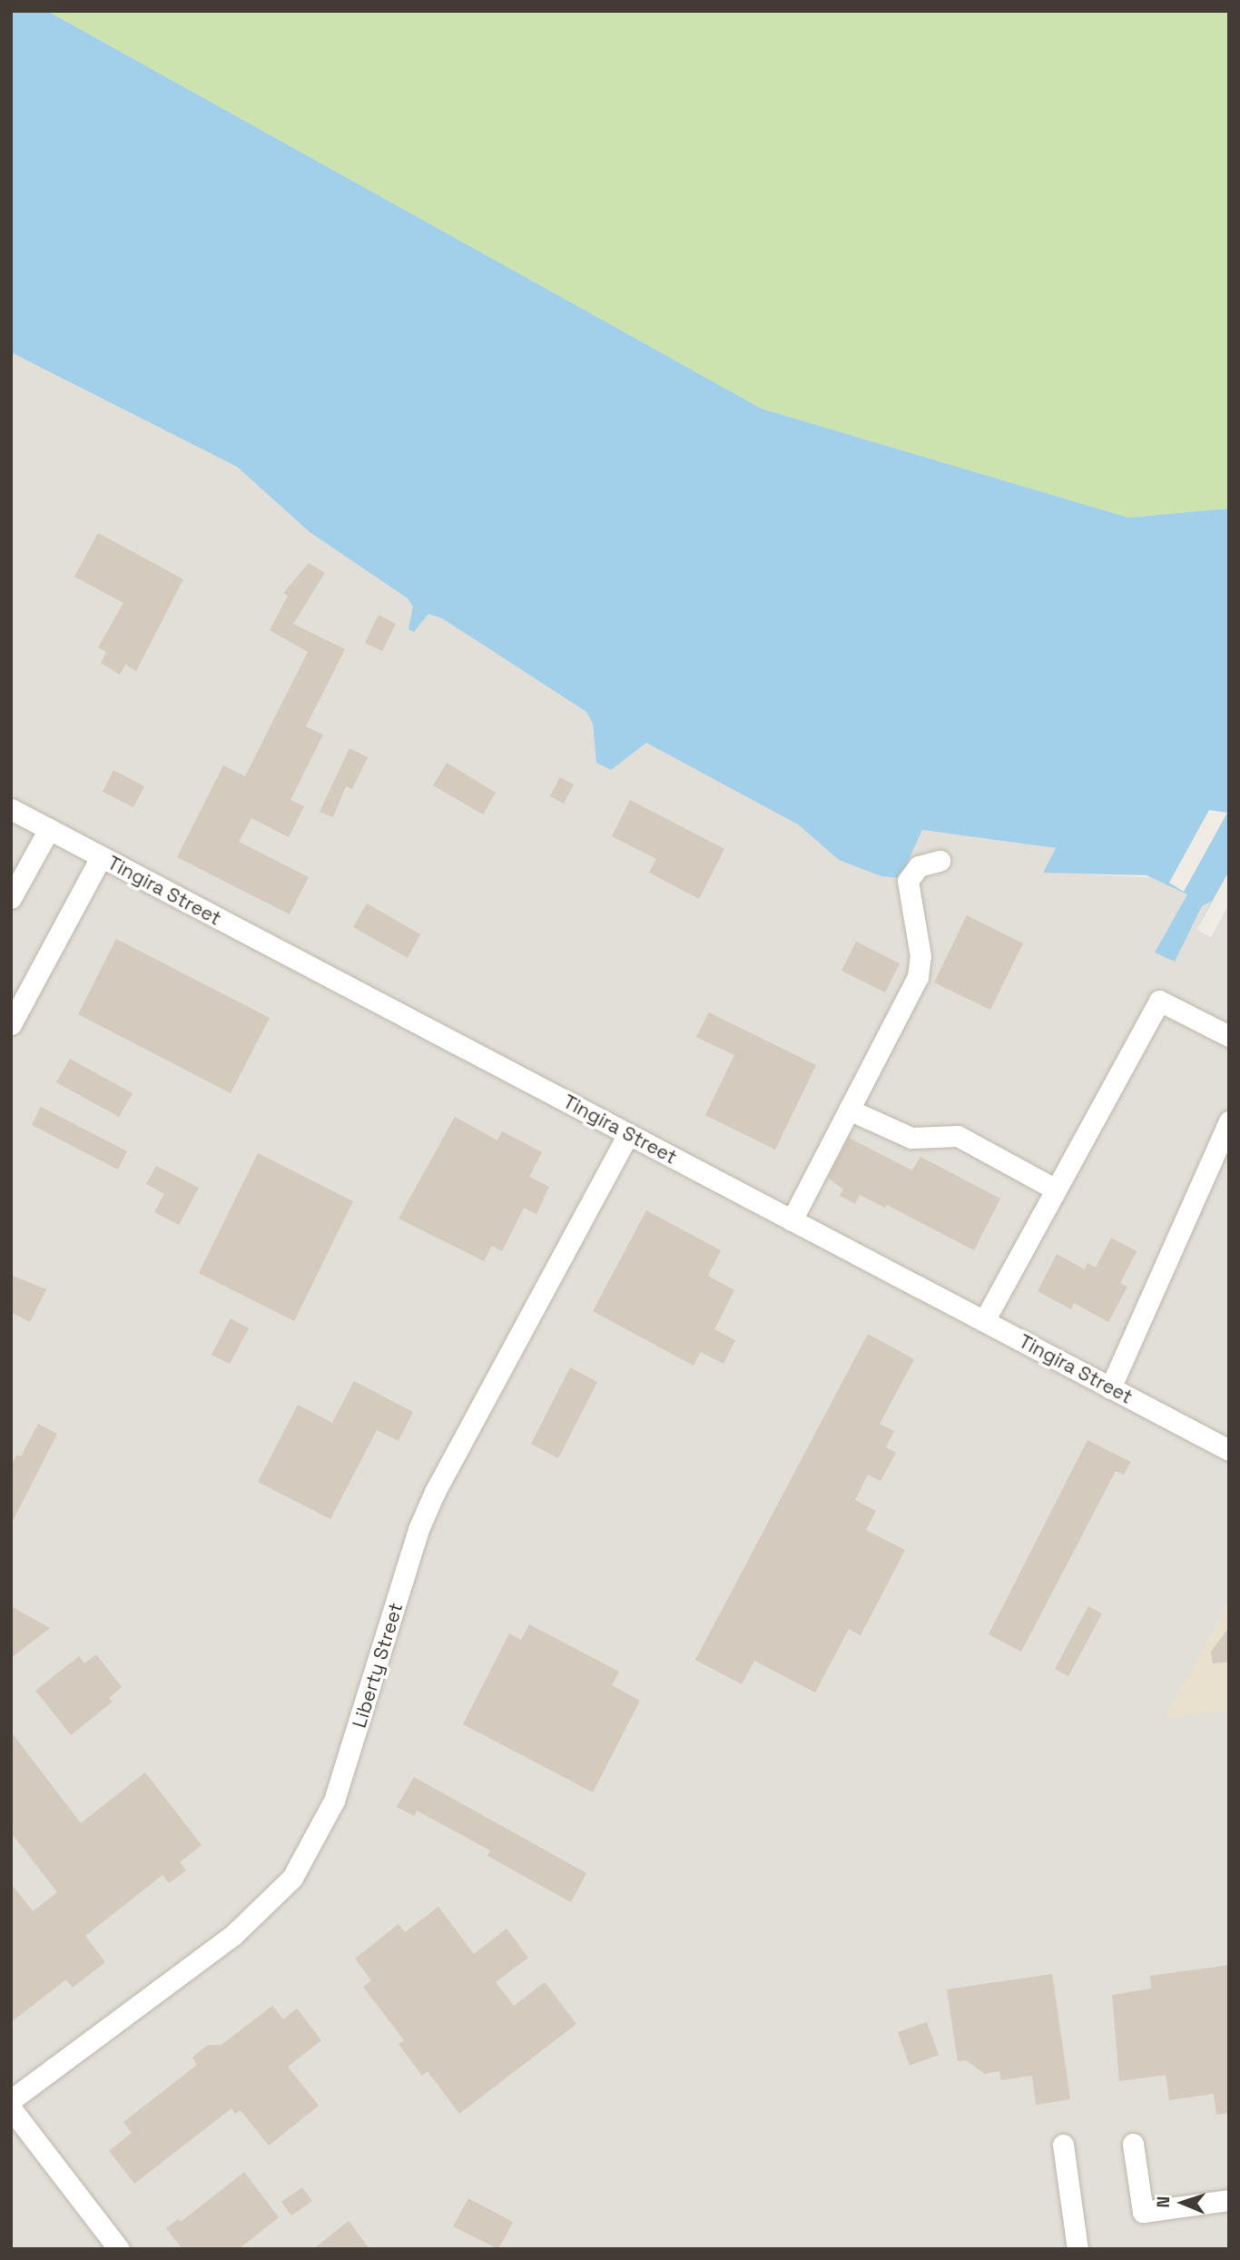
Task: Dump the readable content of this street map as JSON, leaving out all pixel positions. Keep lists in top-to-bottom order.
{
  "streets": {
    "street": ["Tingira Street", "Liberty Street"]
  },
  "crossings": [
    ["Tingira Street", "Liberty Street"]
  ],
  "north": "left"
}
